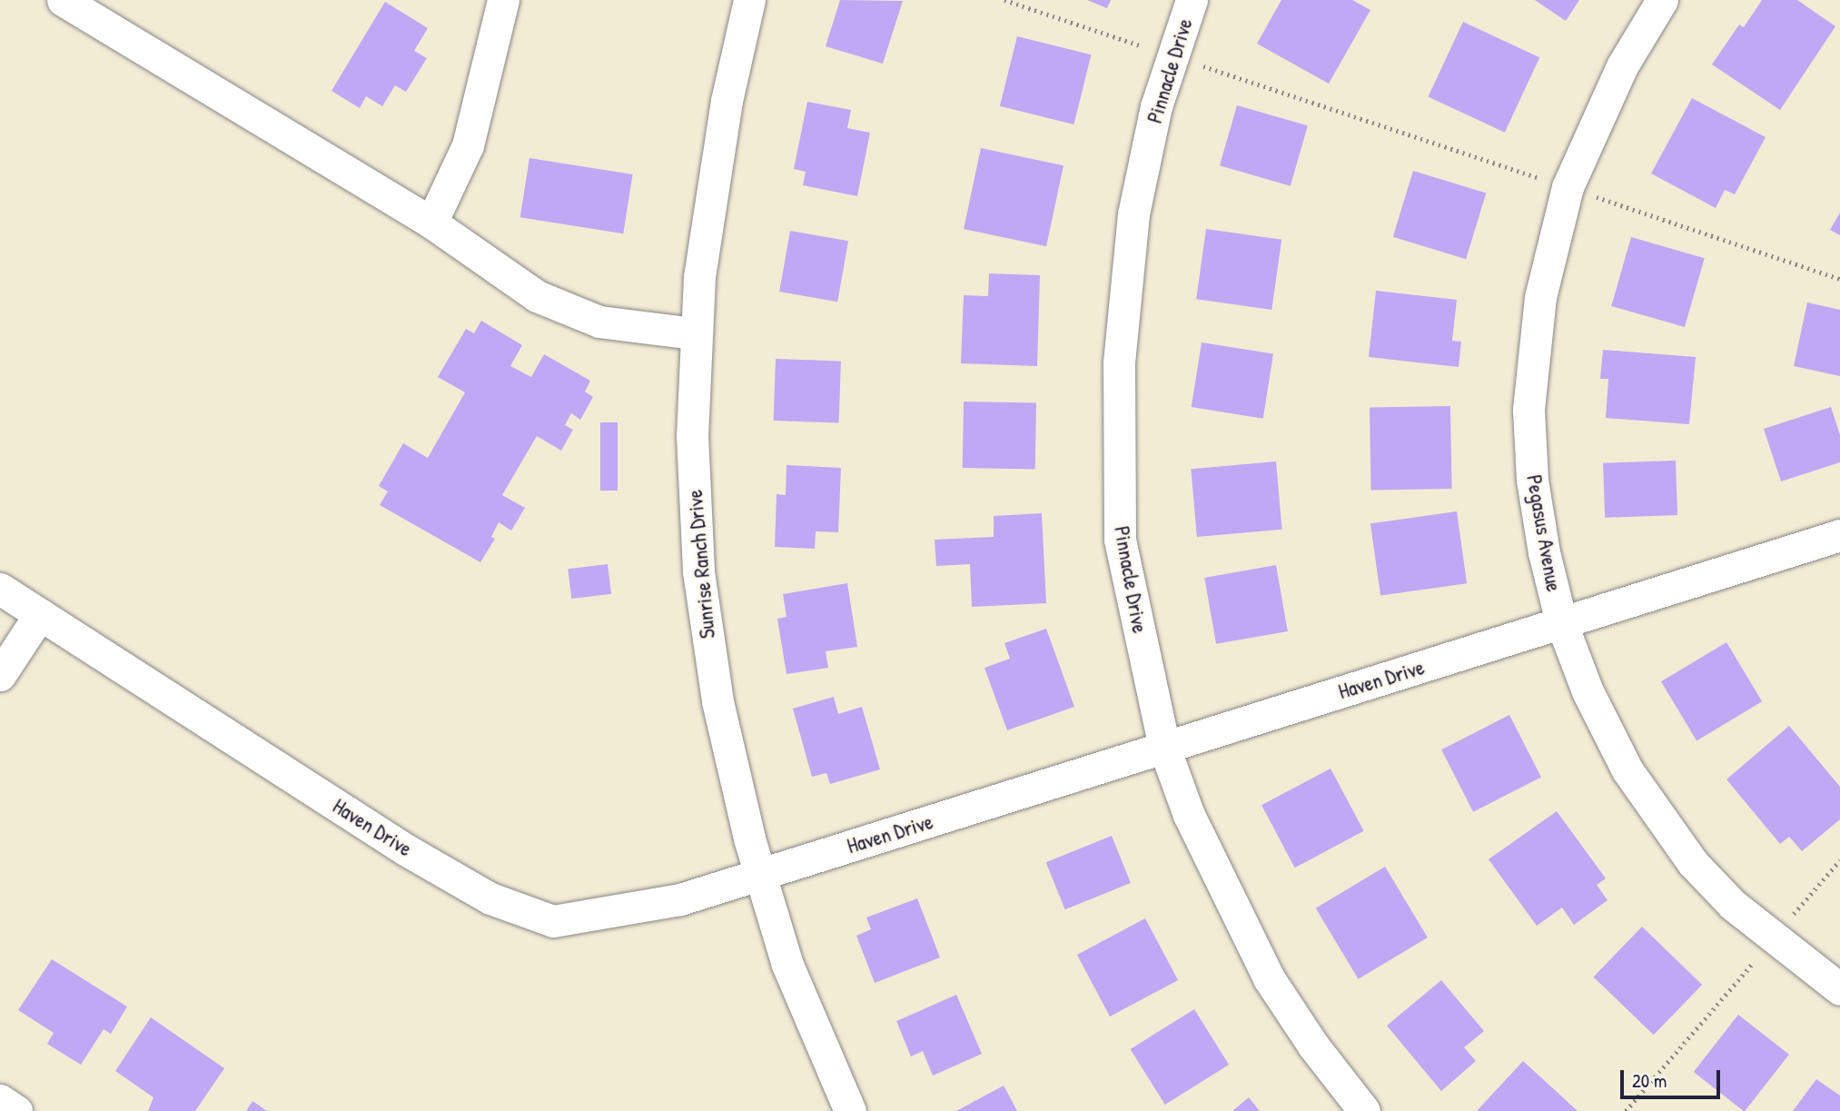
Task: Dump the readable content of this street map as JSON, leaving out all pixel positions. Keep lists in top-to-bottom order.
{
  "streets": {
    "street": [
      "Pinnacle Drive",
      "Pegasus Avenue",
      "Sunrise Ranch Drive",
      "Haven Drive"
    ]
  },
  "crossings": [
    ["Pinnacle Drive", "Haven Drive"],
    ["Pegasus Avenue", "Haven Drive"],
    ["Sunrise Ranch Drive", "Haven Drive"]
  ],
  "scale_bar": "20 m"
}
